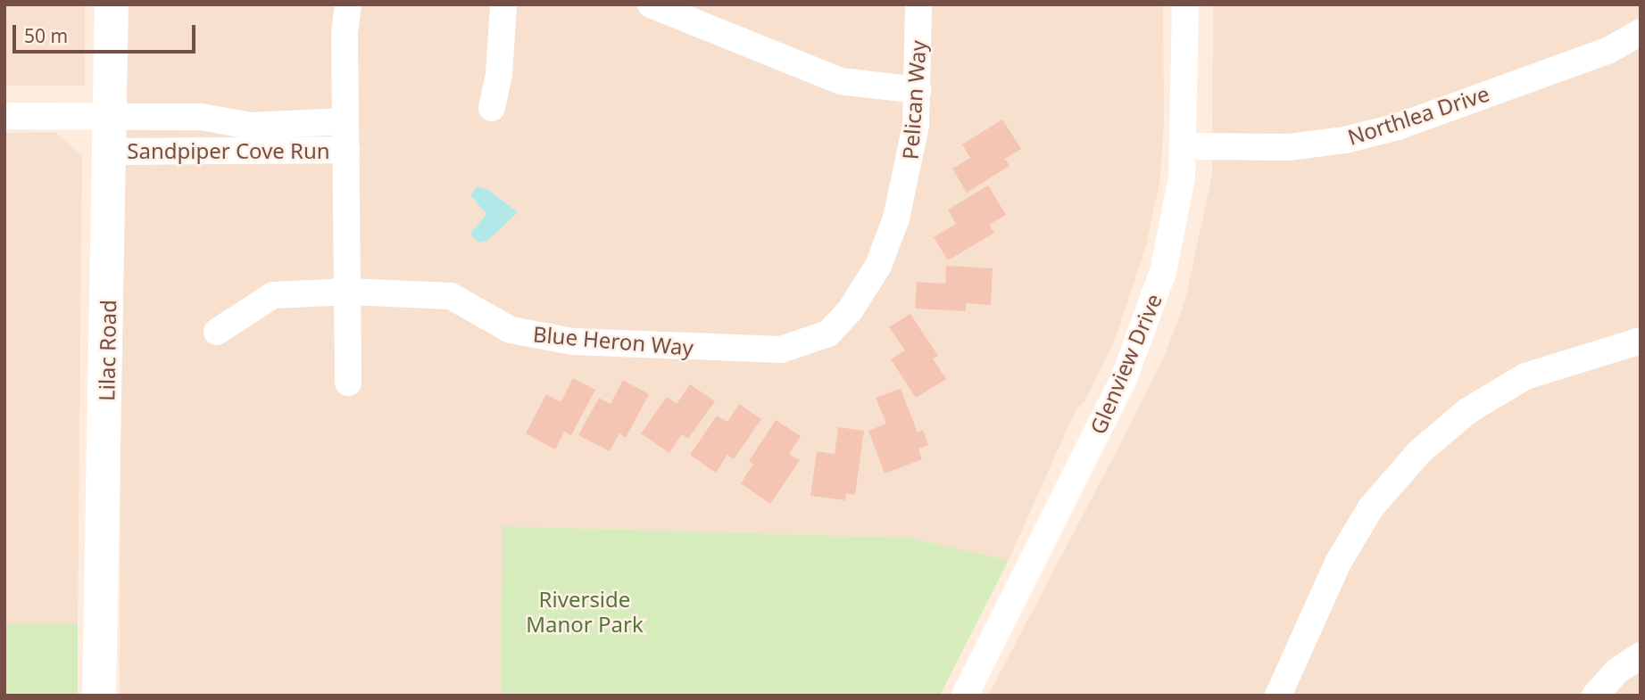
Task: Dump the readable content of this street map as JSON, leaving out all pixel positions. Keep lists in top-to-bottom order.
{
  "streets": {
    "street": [
      "Pelican Way",
      "Northlea Drive",
      "Sandpiper Cove Run",
      "Blue Heron Way",
      "Lilac Road",
      "Glenview Drive"
    ]
  },
  "crossings": [
    ["Pelican Way", "Blue Heron Way"],
    ["Northlea Drive", "Glenview Drive"],
    ["Sandpiper Cove Run", "Blue Heron Way"],
    ["Sandpiper Cove Run", "Lilac Road"]
  ],
  "parks": ["Riverside Manor Park"],
  "scale_bar": "50 m"
}
